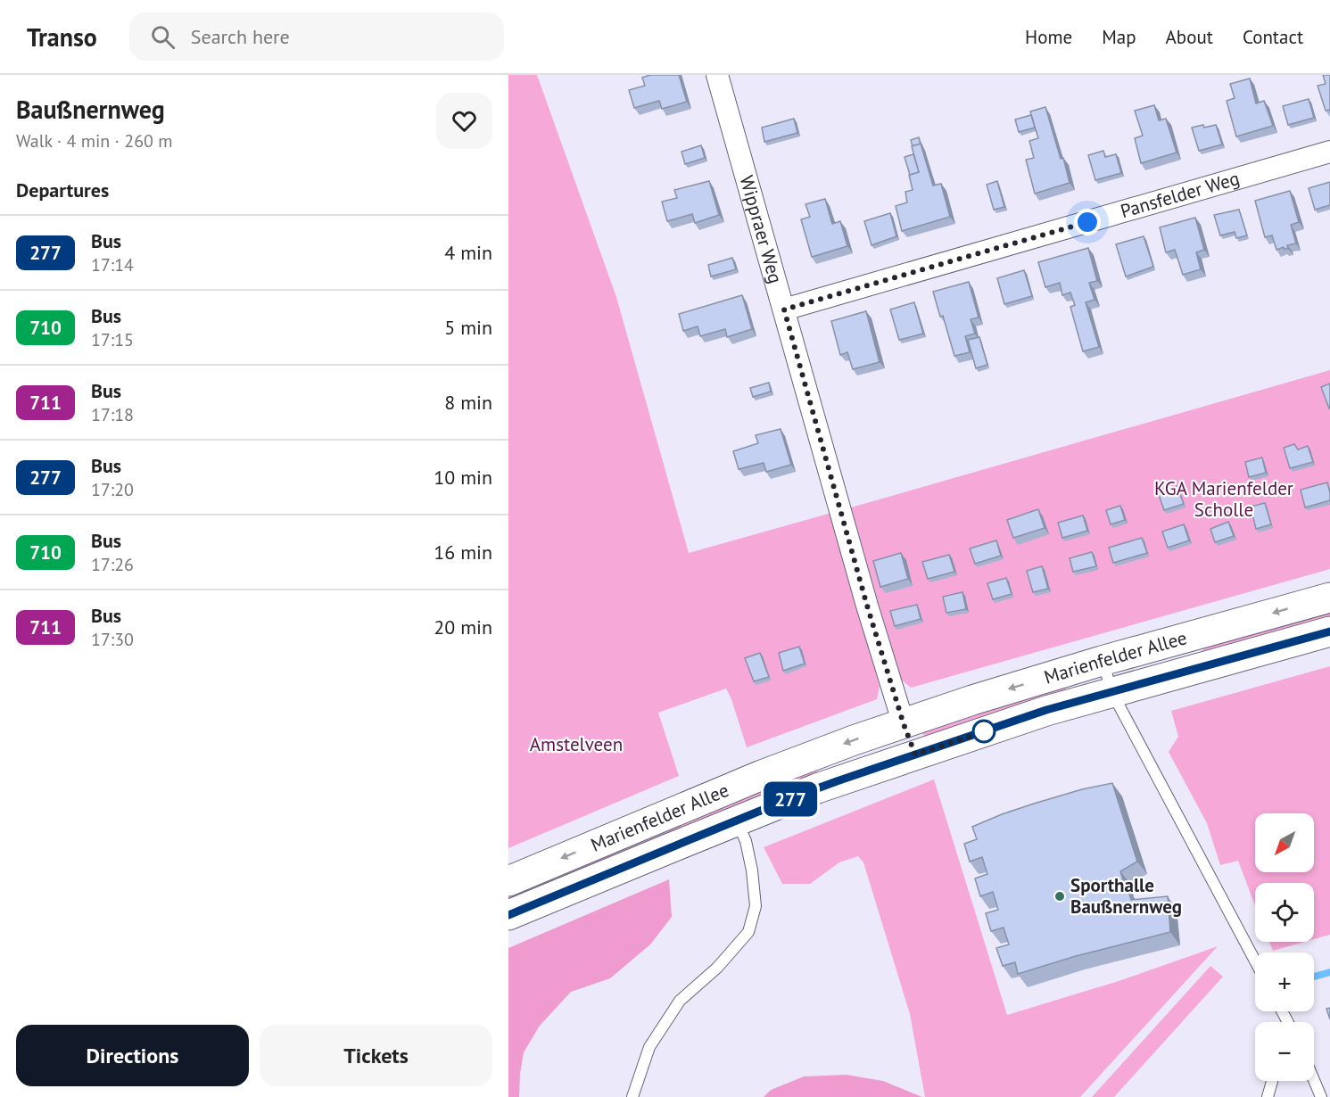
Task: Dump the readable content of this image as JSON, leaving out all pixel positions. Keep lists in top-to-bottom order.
{
  "streets": {
    "main road": ["Marienfelder Allee"],
    "street": ["Pansfelder Weg", "Wippraer Weg"]
  },
  "crossings": [
    ["Pansfelder Weg", "Wippraer Weg"],
    ["Wippraer Weg", "Marienfelder Allee"]
  ],
  "parks": ["KGA Marienfelder Scholle", "Amstelveen"],
  "places": ["Sporthalle Baußnernweg"],
  "lines": ["bus line 277"],
  "north": "bottom left",
  "page": {
    "header": "Transo",
    "search": "Search here",
    "nav": [
      "Home",
      "Map",
      "About",
      "Contact"
    ],
    "heading": [
      ["Baußnernweg", "Walk · 4 min · 260 m"],
      "Departures"
    ],
    "on_map": "277",
    "list": [
      {
        "mark": "277",
        "name": "Bus",
        "note": "17:14",
        "value": "4 min"
      },
      {
        "mark": "710",
        "name": "Bus",
        "note": "17:15",
        "value": "5 min"
      },
      {
        "mark": "711",
        "name": "Bus",
        "note": "17:18",
        "value": "8 min"
      },
      {
        "mark": "277",
        "name": "Bus",
        "note": "17:20",
        "value": "10 min"
      },
      {
        "mark": "710",
        "name": "Bus",
        "note": "17:26",
        "value": "16 min"
      },
      {
        "mark": "711",
        "name": "Bus",
        "note": "17:30",
        "value": "20 min"
      }
    ],
    "map_buttons": ["+", "−"],
    "buttons": ["Directions", "Tickets"]
  }
}
